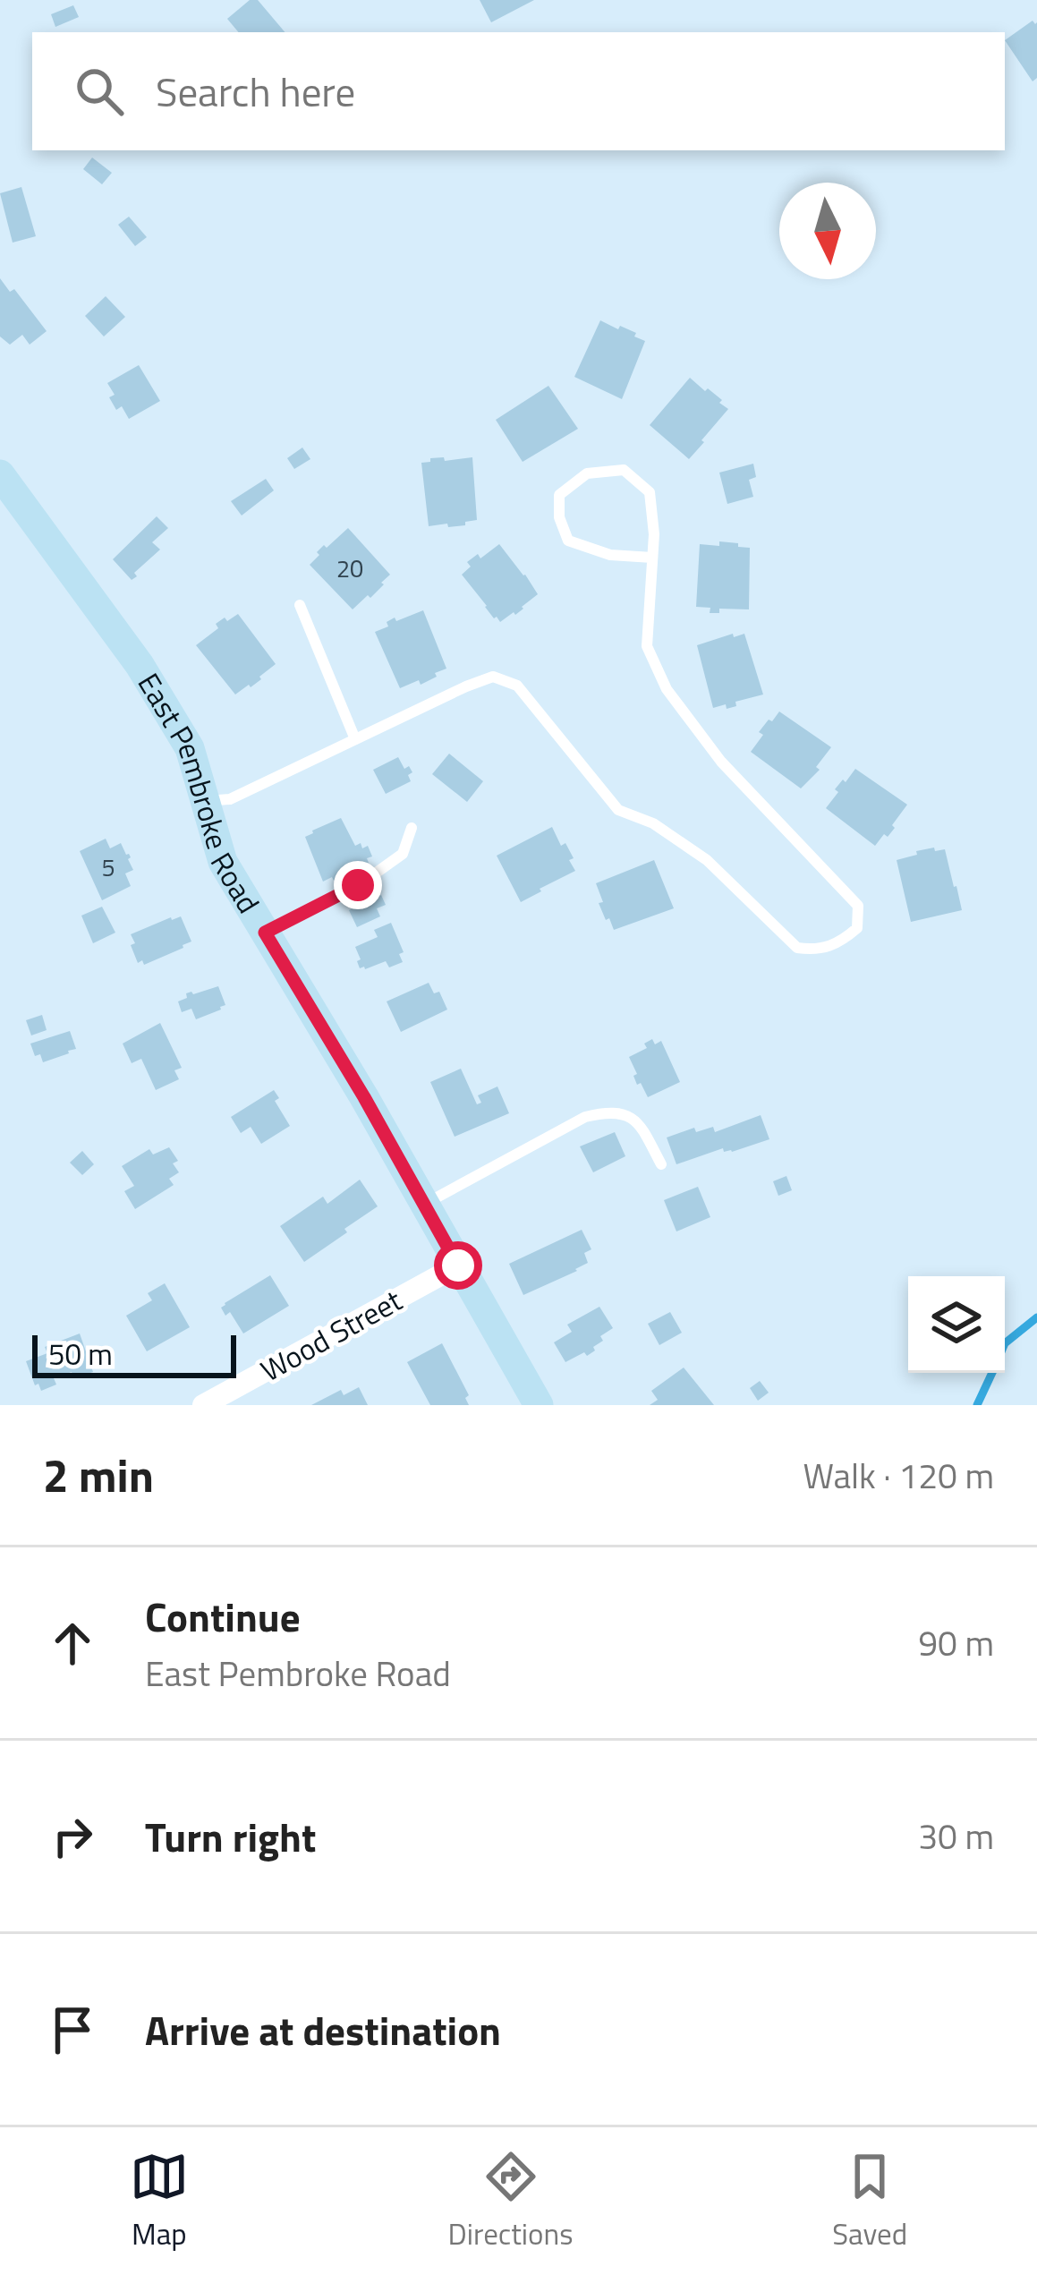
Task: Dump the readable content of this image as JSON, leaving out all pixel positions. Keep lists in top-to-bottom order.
{
  "streets": {
    "street": ["East Pembroke Road", "Wood Street"]
  },
  "crossings": [
    ["East Pembroke Road", "Wood Street"]
  ],
  "house_numbers": ["20", "5"],
  "scale_bar": "50 m",
  "north": "bottom",
  "page": {
    "search": "Search here",
    "scale": "50 m",
    "heading": ["2 min", "Walk · 120 m"],
    "list": [
      ["Continue", "East Pembroke Road", "90 m"],
      ["Turn right", "30 m"],
      "Arrive at destination"
    ],
    "nav": ["Map", "Directions", "Saved"]
  }
}
